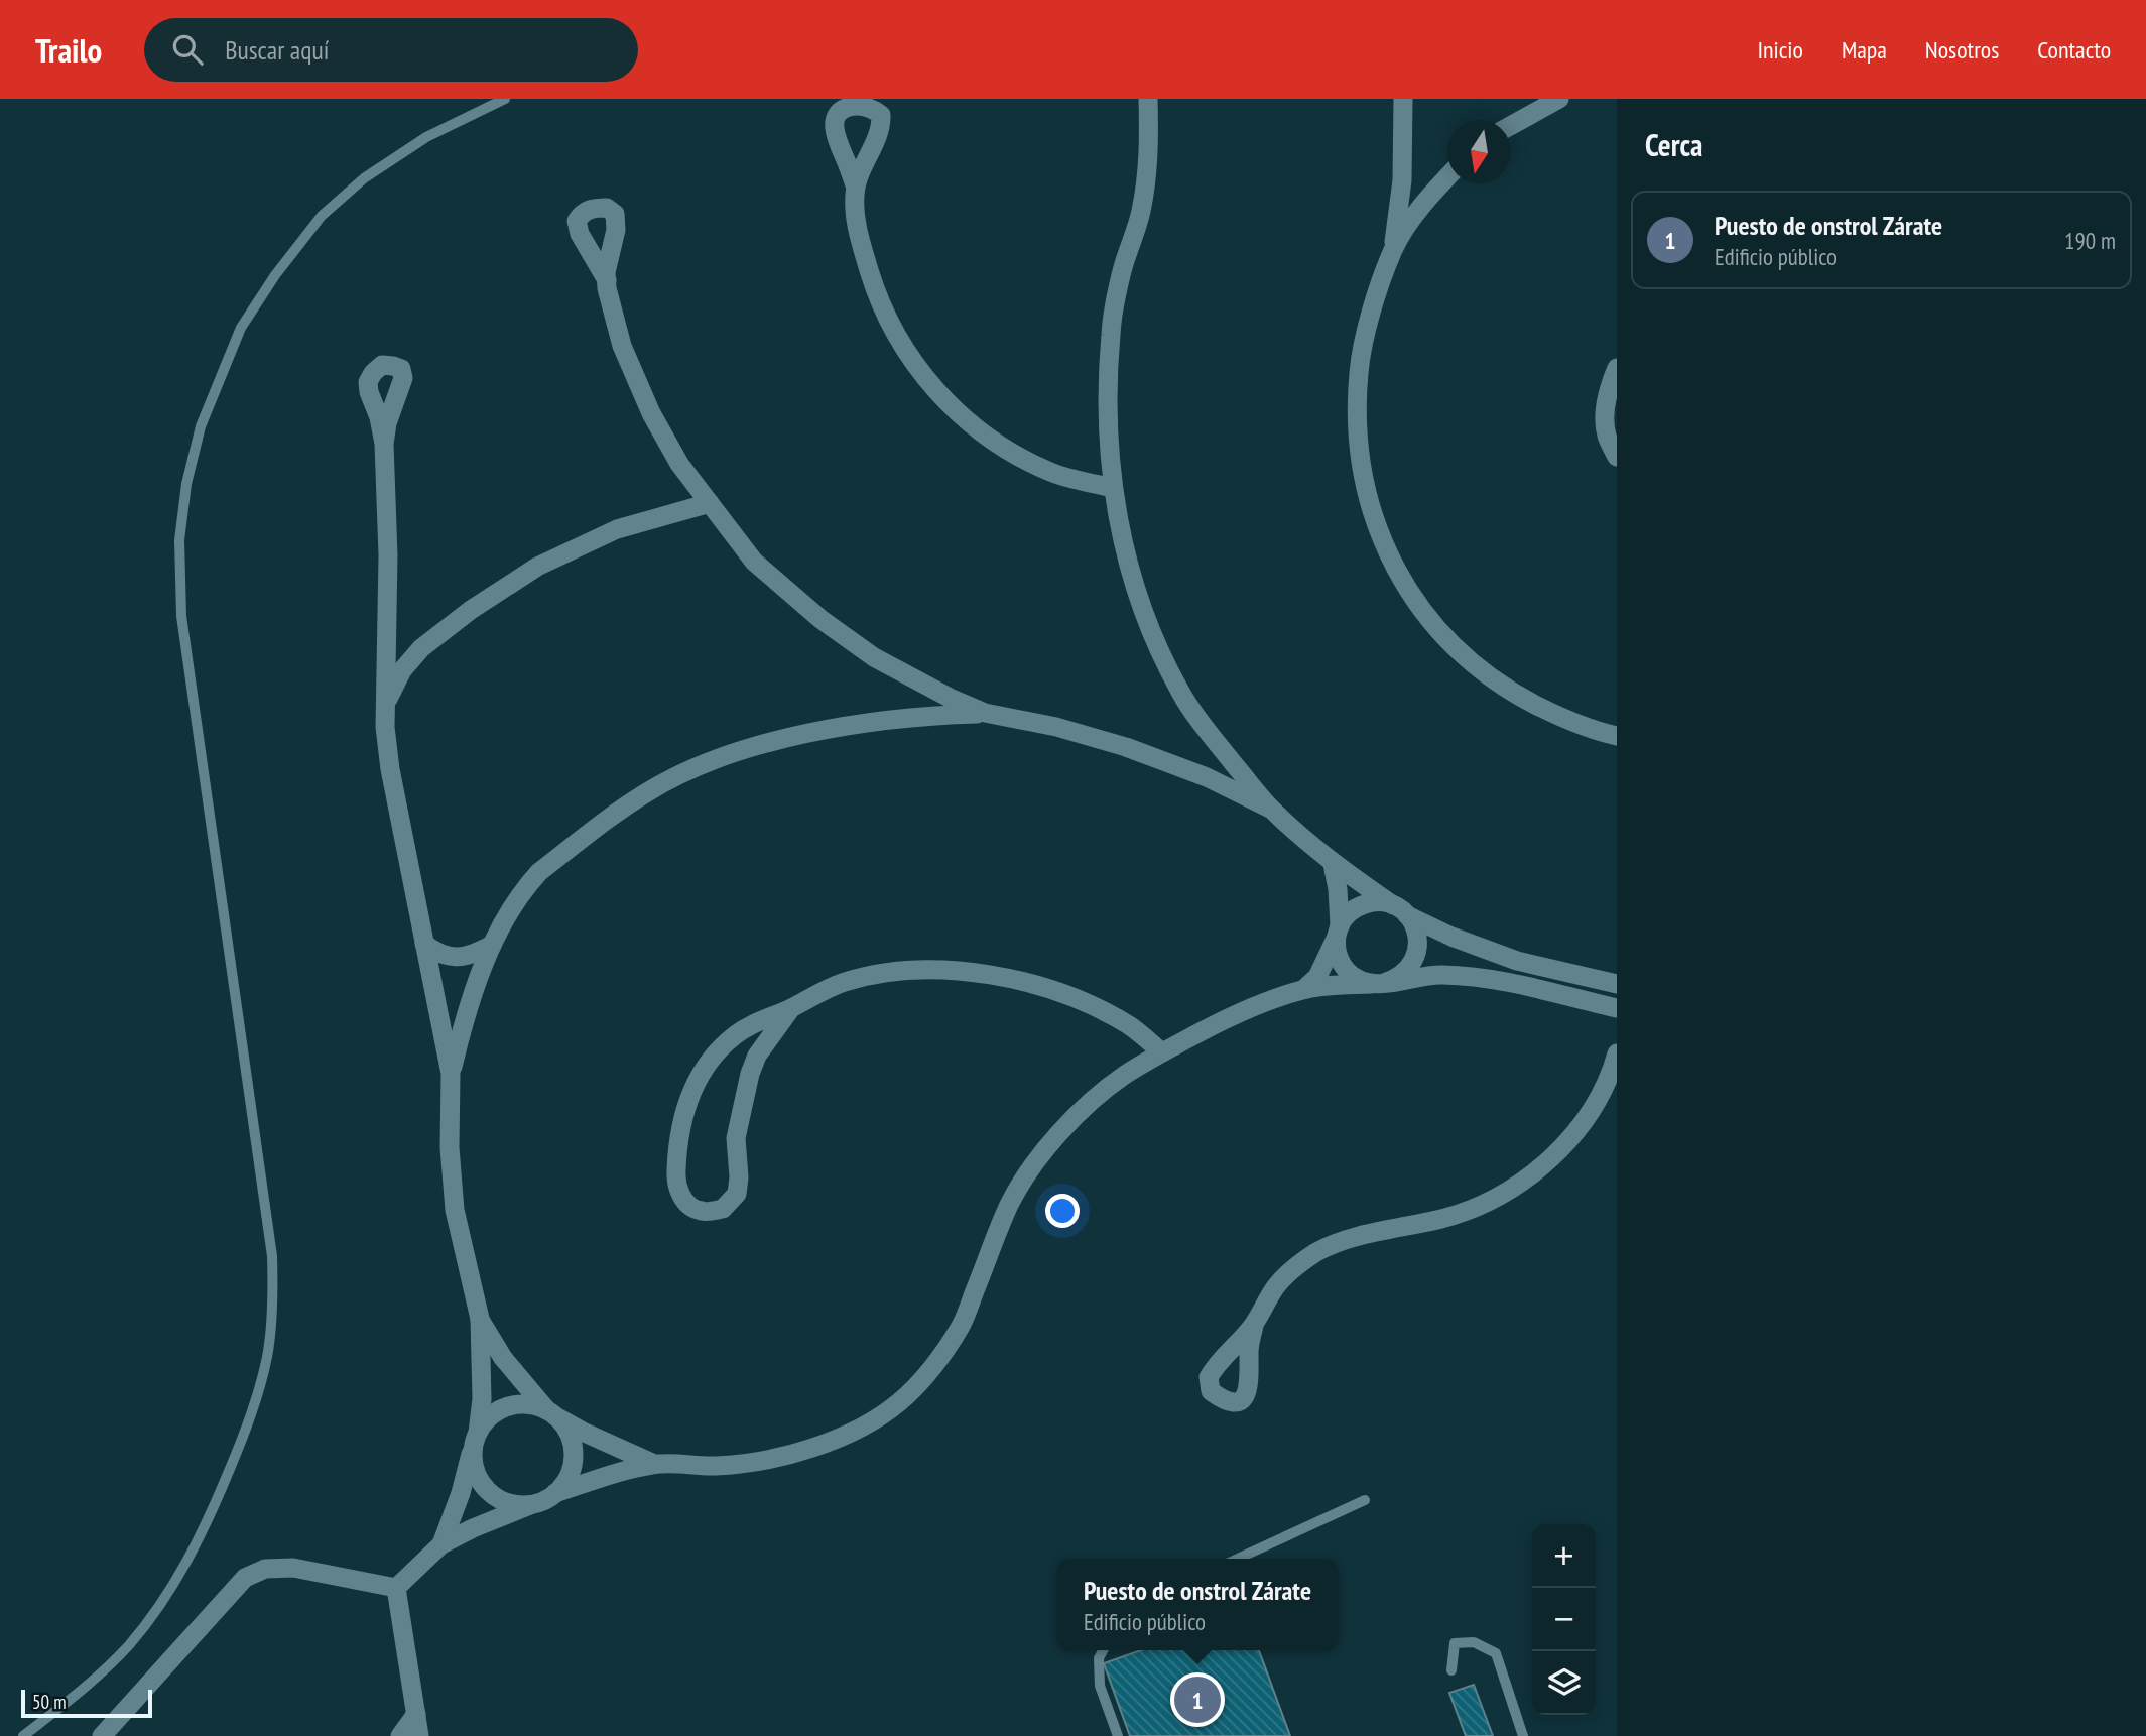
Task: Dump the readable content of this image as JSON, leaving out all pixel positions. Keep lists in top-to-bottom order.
{
  "scale_bar": "50 m",
  "north": "bottom",
  "page": {
    "header": "Trailo",
    "search": "Buscar aquí",
    "nav": [
      "Inicio",
      "Mapa",
      "Nosotros",
      "Contacto"
    ],
    "heading": "Cerca",
    "list": [
      {
        "mark": "1",
        "name": "Puesto de onstrol Zárate",
        "note": "Edificio público",
        "value": "190 m"
      }
    ],
    "map_buttons": ["+", "−"],
    "popup": ["Puesto de onstrol Zárate", "Edificio público"],
    "pins": "1",
    "scale": "50 m"
  }
}
